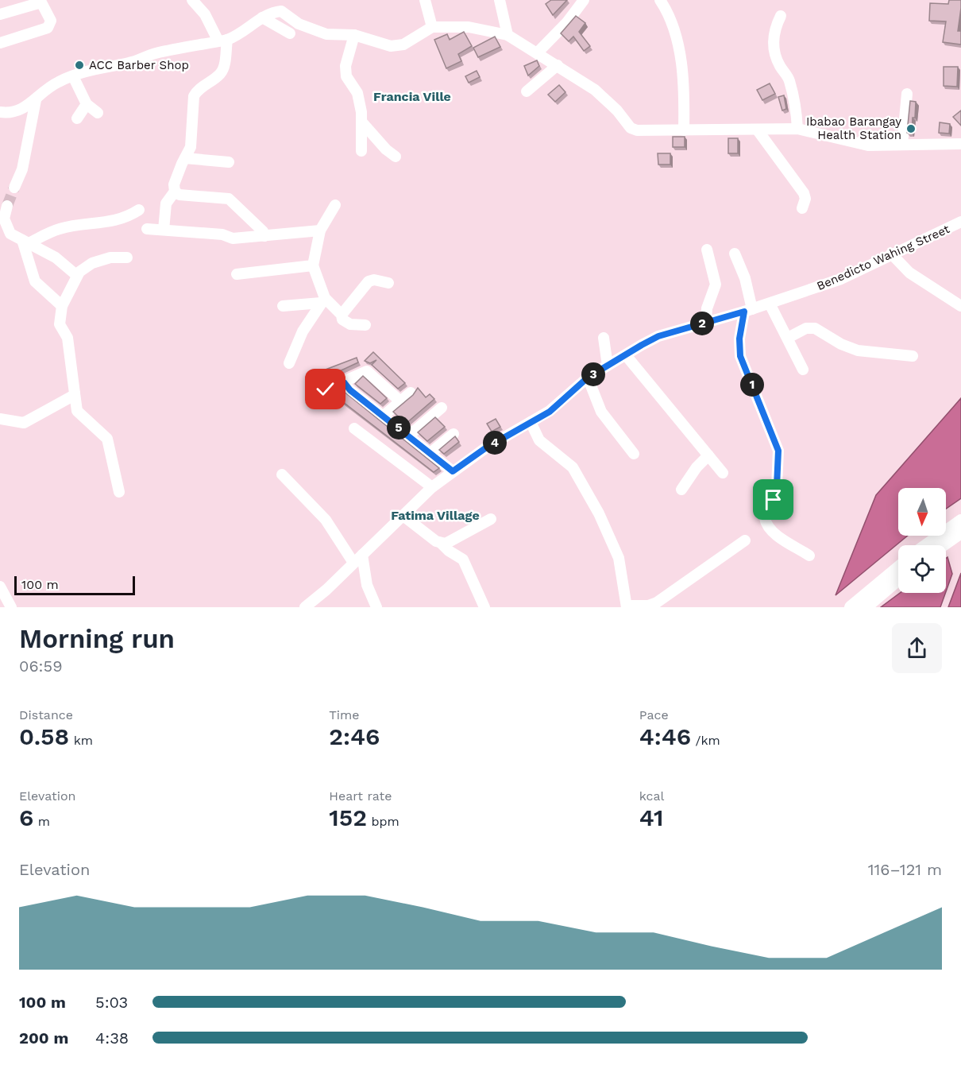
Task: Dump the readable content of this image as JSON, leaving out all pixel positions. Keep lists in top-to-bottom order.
{
  "streets": {
    "street": ["Benedicto Wahing Street"]
  },
  "districts": ["Francia Ville", "Fatima Village"],
  "places": ["ACC Barber Shop", "Ibabao Barangay Health Station"],
  "scale_bar": "100 m",
  "north": "bottom",
  "page": {
    "pins": [
      "2",
      "3",
      "1",
      "5",
      "4"
    ],
    "scale": "100 m",
    "heading": ["Morning run", "06:59"],
    "stats": [
      ["Distance", "0.58 km"],
      ["Time", "2:46"],
      ["Pace", "4:46 /km"],
      ["Elevation", "6 m"],
      ["Heart rate", "152 bpm"],
      ["kcal", "41"]
    ],
    "chart": ["Elevation", "116–121 m"],
    "list": [
      {
        "name": "100 m",
        "note": "5:03"
      },
      {
        "name": "200 m",
        "note": "4:38"
      }
    ]
  }
}
